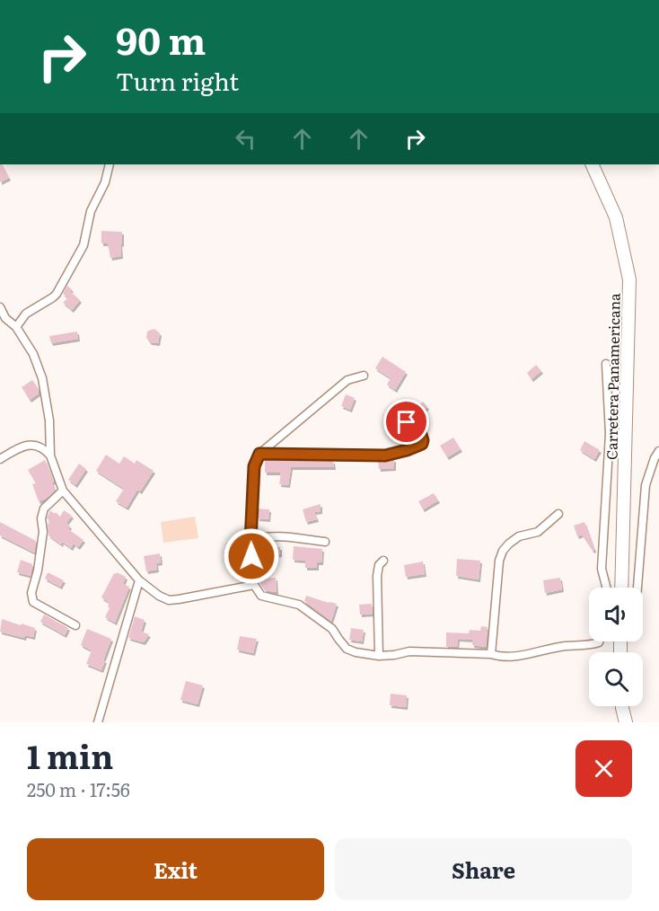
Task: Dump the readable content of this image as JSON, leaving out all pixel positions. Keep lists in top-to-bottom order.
{
  "streets": {
    "highway": ["Carretera Panamericana"]
  },
  "page": {
    "turn": ["90 m", "Turn right"],
    "heading": ["1 min", "250 m · 17:56"],
    "buttons": ["Exit", "Share"]
  }
}
